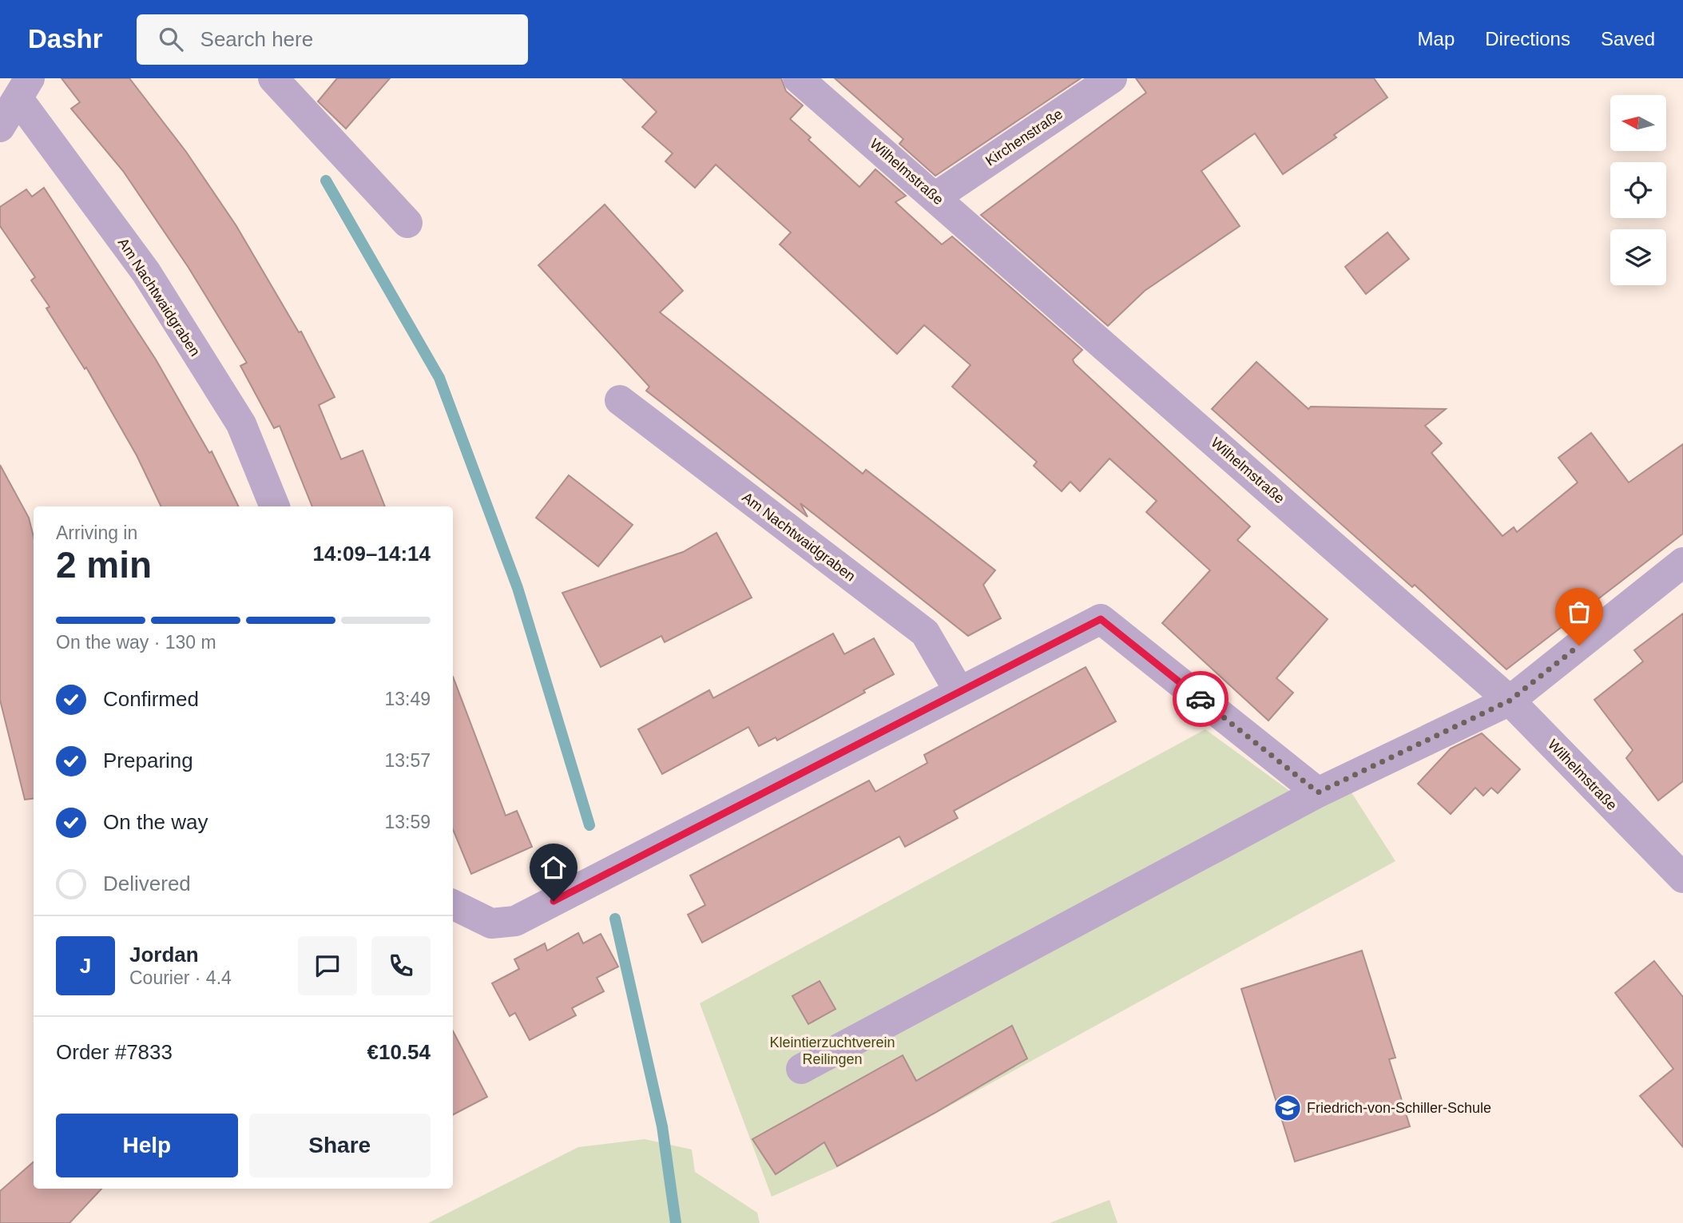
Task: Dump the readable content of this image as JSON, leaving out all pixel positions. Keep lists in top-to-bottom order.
{
  "streets": {
    "street": ["Kirchenstraße", "Wilhelmstraße", "Am Nachtwaidgraben"]
  },
  "crossings": [
    ["Kirchenstraße", "Wilhelmstraße"]
  ],
  "parks": ["Kleintierzuchtverein Reilingen"],
  "places": {
    "school or university": ["Friedrich-von-Schiller-Schule"]
  },
  "north": "left",
  "page": {
    "header": "Dashr",
    "search": "Search here",
    "nav": ["Map", "Directions", "Saved"],
    "heading": ["2 min", "Arriving in", "14:09–14:14"],
    "panel": [
      "Jordan",
      "Courier · 4.4",
      "Order #7833",
      "€10.54"
    ],
    "bar": "On the way · 130 m",
    "list": [
      ["Confirmed", "13:49"],
      ["Preparing", "13:57"],
      ["On the way", "13:59"],
      "Delivered"
    ],
    "round": "J",
    "buttons": ["Help", "Share"]
  }
}
